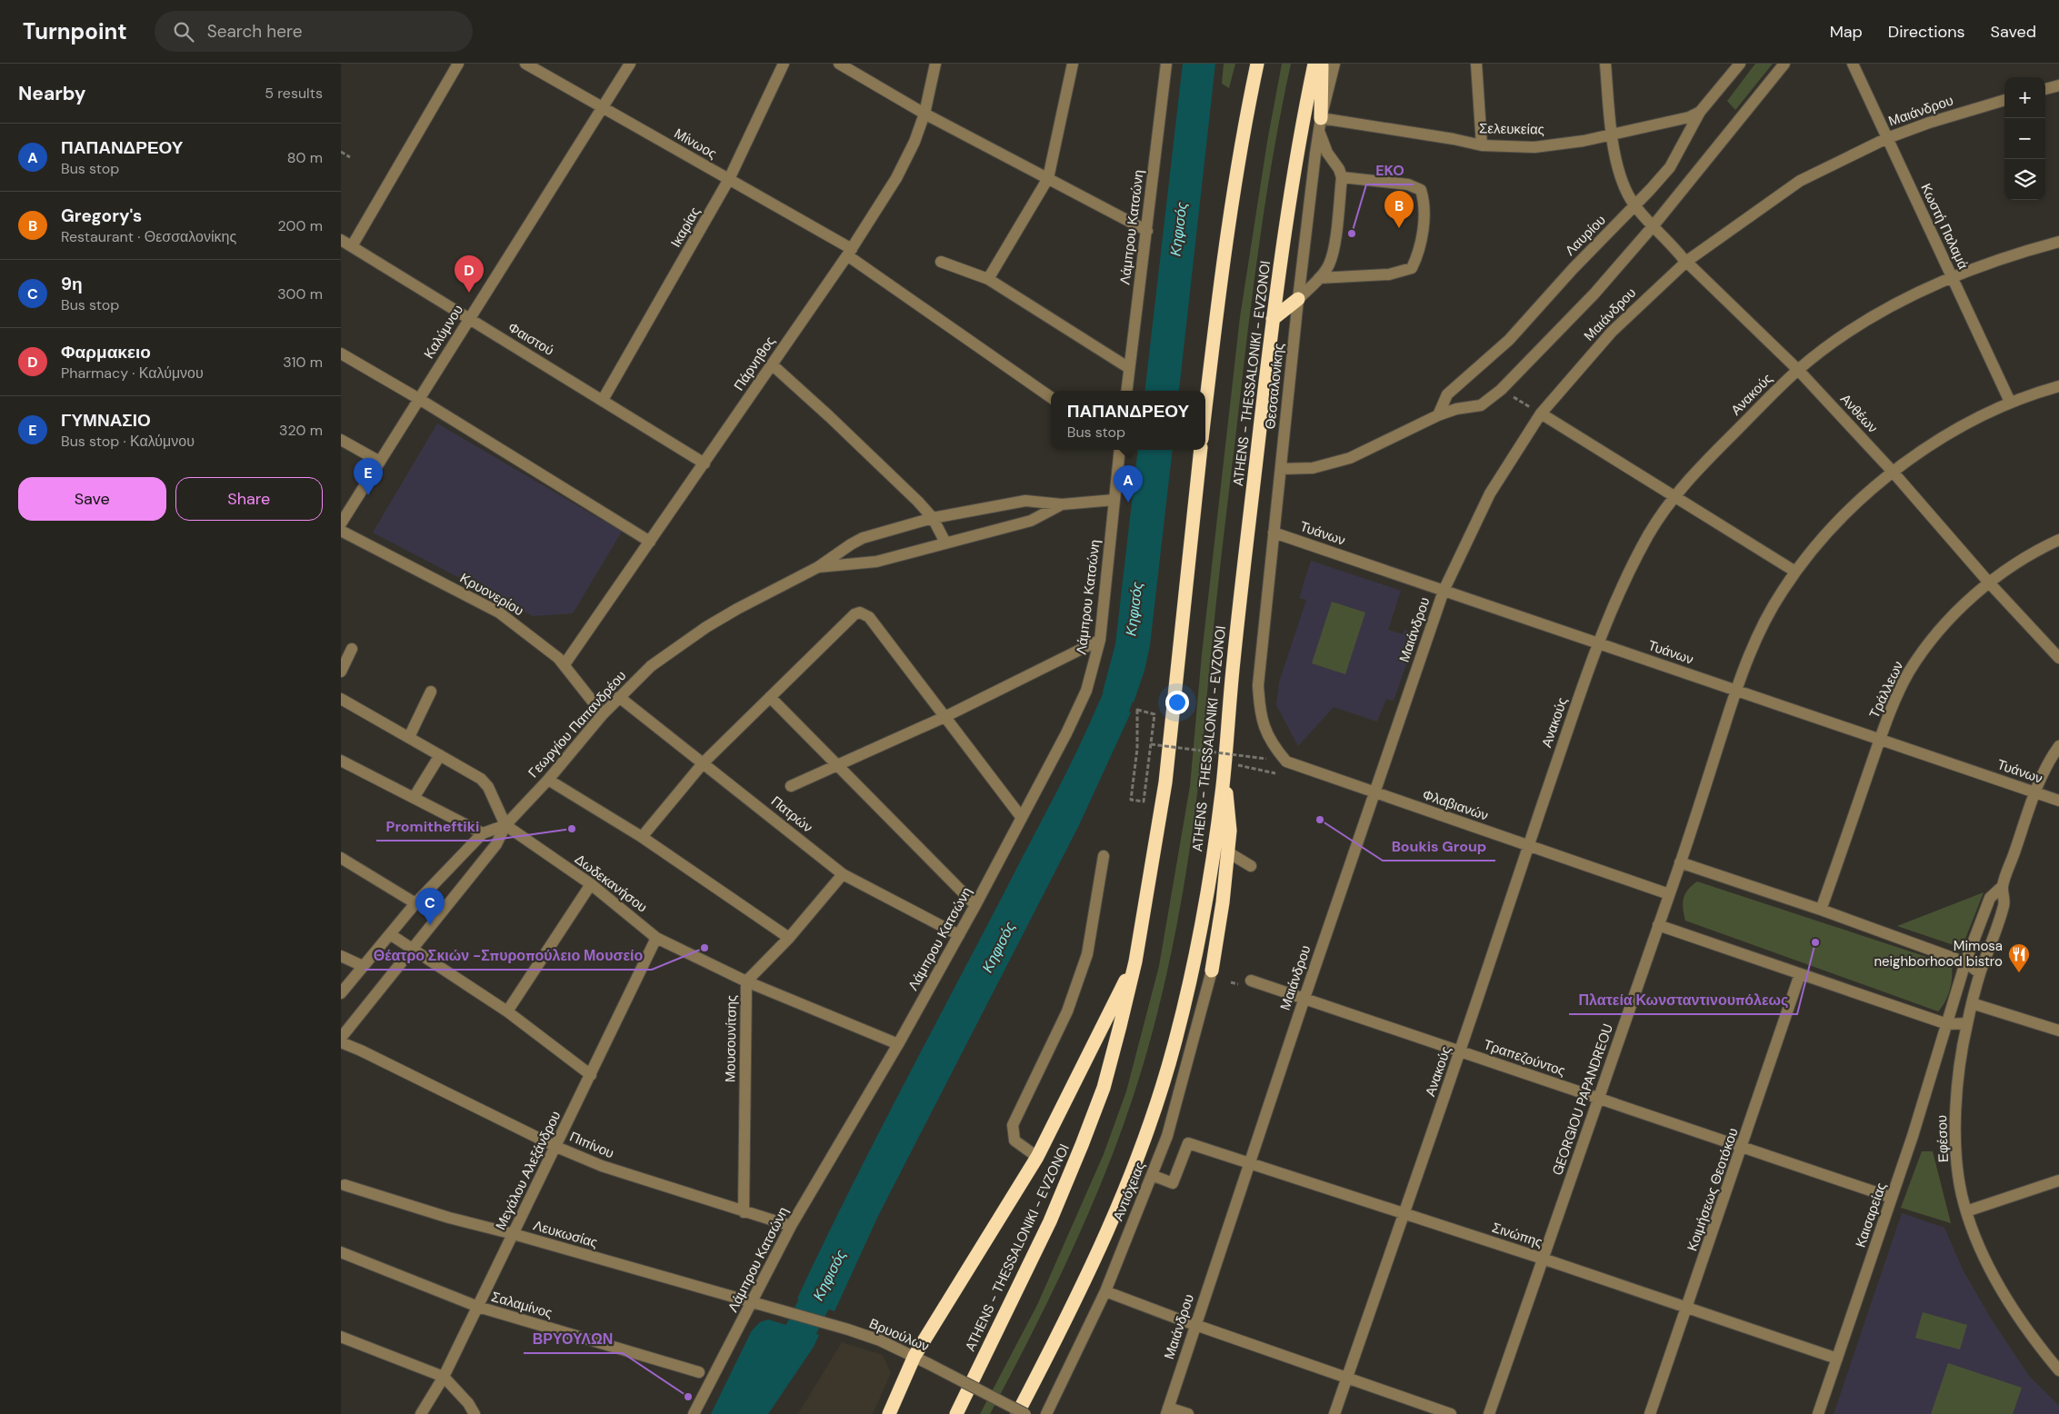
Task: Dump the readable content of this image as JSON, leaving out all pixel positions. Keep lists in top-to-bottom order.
{
  "streets": {
    "highway": ["ATHENS - THESSALONIKI - EVZONOI"],
    "street": [
      "Μαιάνδρου",
      "Σελευκείας",
      "Μίνωος",
      "Κωστή Παλαμά",
      "Ικαρίας",
      "Λάμπρου Κατσώνη",
      "Λαυρίου",
      "Καλύμνου",
      "Φαιστού",
      "Πάρνηθος",
      "Θεσσαλονίκης",
      "Ανακούς",
      "Ανθέων",
      "Τυάνων",
      "Κρυονερίου",
      "Τράλλεων",
      "Γεωργίου Παπανδρέου",
      "Φλαβιανών",
      "Πατρών",
      "Δωδεκανήσου",
      "Μουσουνίτσης",
      "Τραπεζούντος",
      "GEORGIOU PAPANDREOU",
      "Εφέσου",
      "Πιπίνου",
      "Μεγάλου Αλεξάνδρου",
      "Κοιμήσεως Θεοτόκου",
      "Αντιόχειας",
      "Καισαρείας",
      "Λευκωσίας",
      "Σινώπης",
      "Σαλαμίνος",
      "Βρυούλων"
    ]
  },
  "crossings": [
    ["Μαιάνδρου", "Κωστή Παλαμά"],
    ["Μαιάνδρου", "Ανθέων"],
    ["Μαιάνδρου", "Τυάνων"],
    ["Μαιάνδρου", "Φλαβιανών"],
    ["Μαιάνδρου", "Τραπεζούντος"],
    ["Μαιάνδρου", "Σινώπης"],
    ["Σελευκείας", "Λαυρίου"],
    ["Σελευκείας", "Θεσσαλονίκης"],
    ["Μίνωος", "Ικαρίας"],
    ["Μίνωος", "Καλύμνου"],
    ["Μίνωος", "Πάρνηθος"],
    ["Κωστή Παλαμά", "Ανακούς"],
    ["Ικαρίας", "Φαιστού"],
    ["Λάμπρου Κατσώνη", "Γεωργίου Παπανδρέου"],
    ["Λάμπρου Κατσώνη", "Πατρών"],
    ["Λάμπρου Κατσώνη", "Δωδεκανήσου"],
    ["Λάμπρου Κατσώνη", "Πιπίνου"],
    ["Λάμπρου Κατσώνη", "Λευκωσίας"],
    ["Λάμπρου Κατσώνη", "Βρυούλων"],
    ["Λαυρίου", "Ανθέων"],
    ["Καλύμνου", "Φαιστού"],
    ["Φαιστού", "Πάρνηθος"],
    ["Πάρνηθος", "Κρυονερίου"],
    ["Θεσσαλονίκης", "Τυάνων"],
    ["Θεσσαλονίκης", "Φλαβιανών"],
    ["Ανακούς", "Ανθέων"],
    ["Ανακούς", "Τυάνων"],
    ["Ανακούς", "Φλαβιανών"],
    ["Ανακούς", "Τραπεζούντος"],
    ["Ανακούς", "Σινώπης"],
    ["Ανθέων", "Τράλλεων"],
    ["Τυάνων", "Τράλλεων"],
    ["Τυάνων", "GEORGIOU PAPANDREOU"],
    ["Τυάνων", "Εφέσου"],
    ["Κρυονερίου", "Γεωργίου Παπανδρέου"],
    ["Γεωργίου Παπανδρέου", "Πατρών"],
    ["Γεωργίου Παπανδρέου", "Δωδεκανήσου"],
    ["Φλαβιανών", "GEORGIOU PAPANDREOU"],
    ["Πατρών", "Μουσουνίτσης"],
    ["Δωδεκανήσου", "Μουσουνίτσης"],
    ["Δωδεκανήσου", "Μεγάλου Αλεξάνδρου"],
    ["Μουσουνίτσης", "Πιπίνου"],
    ["Τραπεζούντος", "GEORGIOU PAPANDREOU"],
    ["Τραπεζούντος", "Κοιμήσεως Θεοτόκου"],
    ["Τραπεζούντος", "Καισαρείας"],
    ["GEORGIOU PAPANDREOU", "Σινώπης"],
    ["Εφέσου", "Καισαρείας"],
    ["Πιπίνου", "Μεγάλου Αλεξάνδρου"],
    ["Μεγάλου Αλεξάνδρου", "Λευκωσίας"],
    ["Μεγάλου Αλεξάνδρου", "Σαλαμίνος"],
    ["Κοιμήσεως Θεοτόκου", "Σινώπης"],
    ["Αντιόχειας", "Σινώπης"],
    ["Καισαρείας", "Σινώπης"],
    ["Λευκωσίας", "Βρυούλων"]
  ],
  "water": ["Κηφισός"],
  "places": {
    "other": [
      "EKO",
      "Boukis Group",
      "Promitheftiki",
      "Πλατεία Κωνσταντινουπόλεως",
      "Θέατρο Σκιών -Σπυροπούλειο Μουσείο",
      "ΒΡΥΟΥΛΩΝ"
    ],
    "restaurant": ["Mimosa neighborhood bistro"]
  },
  "page": {
    "header": "Turnpoint",
    "search": "Search here",
    "nav": ["Map", "Directions", "Saved"],
    "heading": ["Nearby", "5 results"],
    "map_buttons": ["+", "−"],
    "list": [
      {
        "mark": "A",
        "name": "ΠΑΠΑΝΔΡΕΟΥ",
        "note": "Bus stop",
        "value": "80 m"
      },
      {
        "mark": "B",
        "name": "Gregory's",
        "note": "Restaurant · Θεσσαλονίκης",
        "value": "200 m"
      },
      {
        "mark": "C",
        "name": "9η",
        "note": "Bus stop",
        "value": "300 m"
      },
      {
        "mark": "D",
        "name": "Φαρμακειο",
        "note": "Pharmacy · Καλύμνου",
        "value": "310 m"
      },
      {
        "mark": "E",
        "name": "ΓΥΜΝΑΣΙΟ",
        "note": "Bus stop · Καλύμνου",
        "value": "320 m"
      }
    ],
    "pins": [
      "B",
      "D",
      "E",
      "A",
      "C"
    ],
    "popup": ["ΠΑΠΑΝΔΡΕΟΥ", "Bus stop"],
    "buttons": ["Save", "Share"]
  }
}
